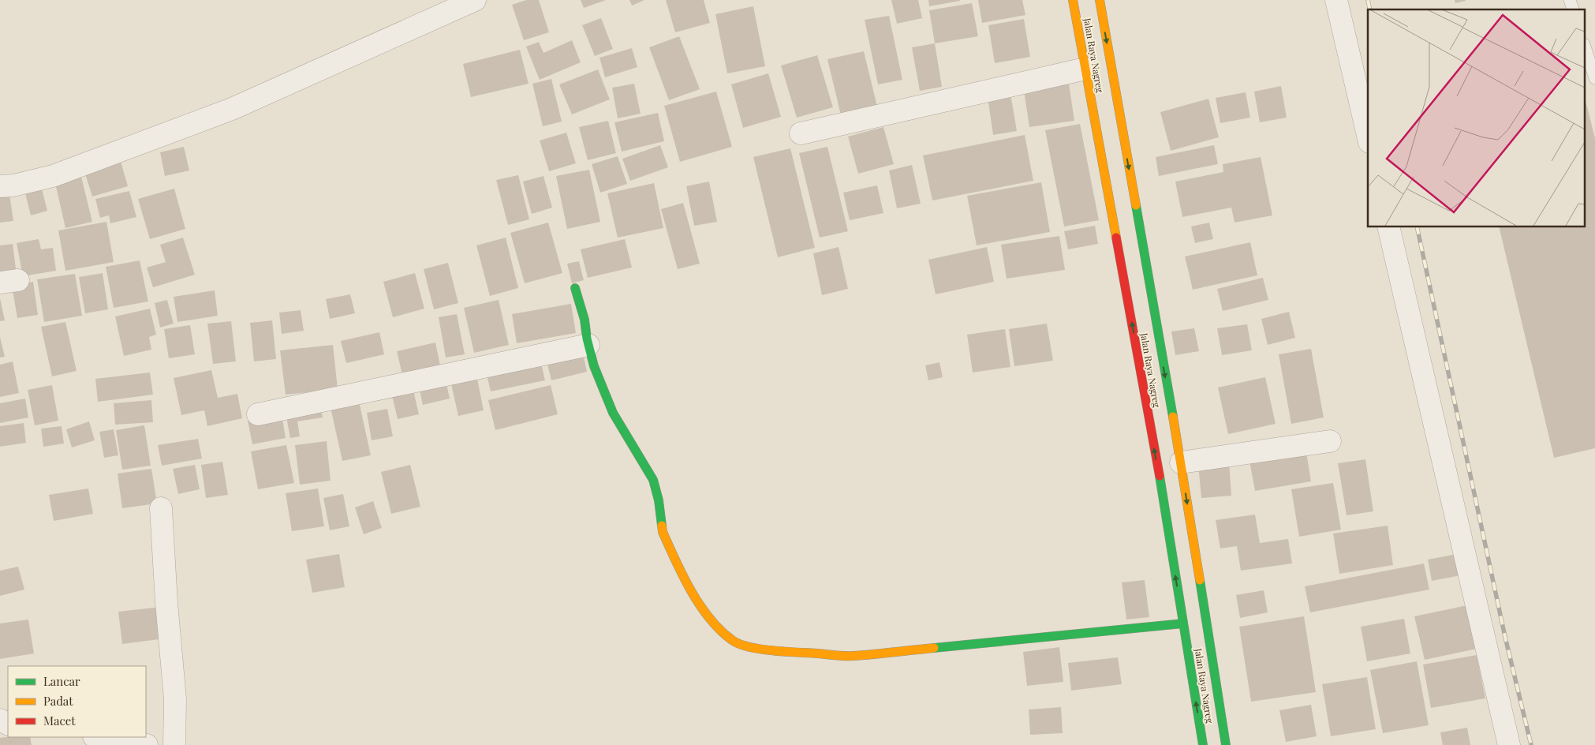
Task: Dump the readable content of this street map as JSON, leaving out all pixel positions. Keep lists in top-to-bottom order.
{
  "streets": {
    "main road": ["Jalan Raya Nagreg"]
  },
  "legend": ["Lancar", "Padat", "Macet"]
}
